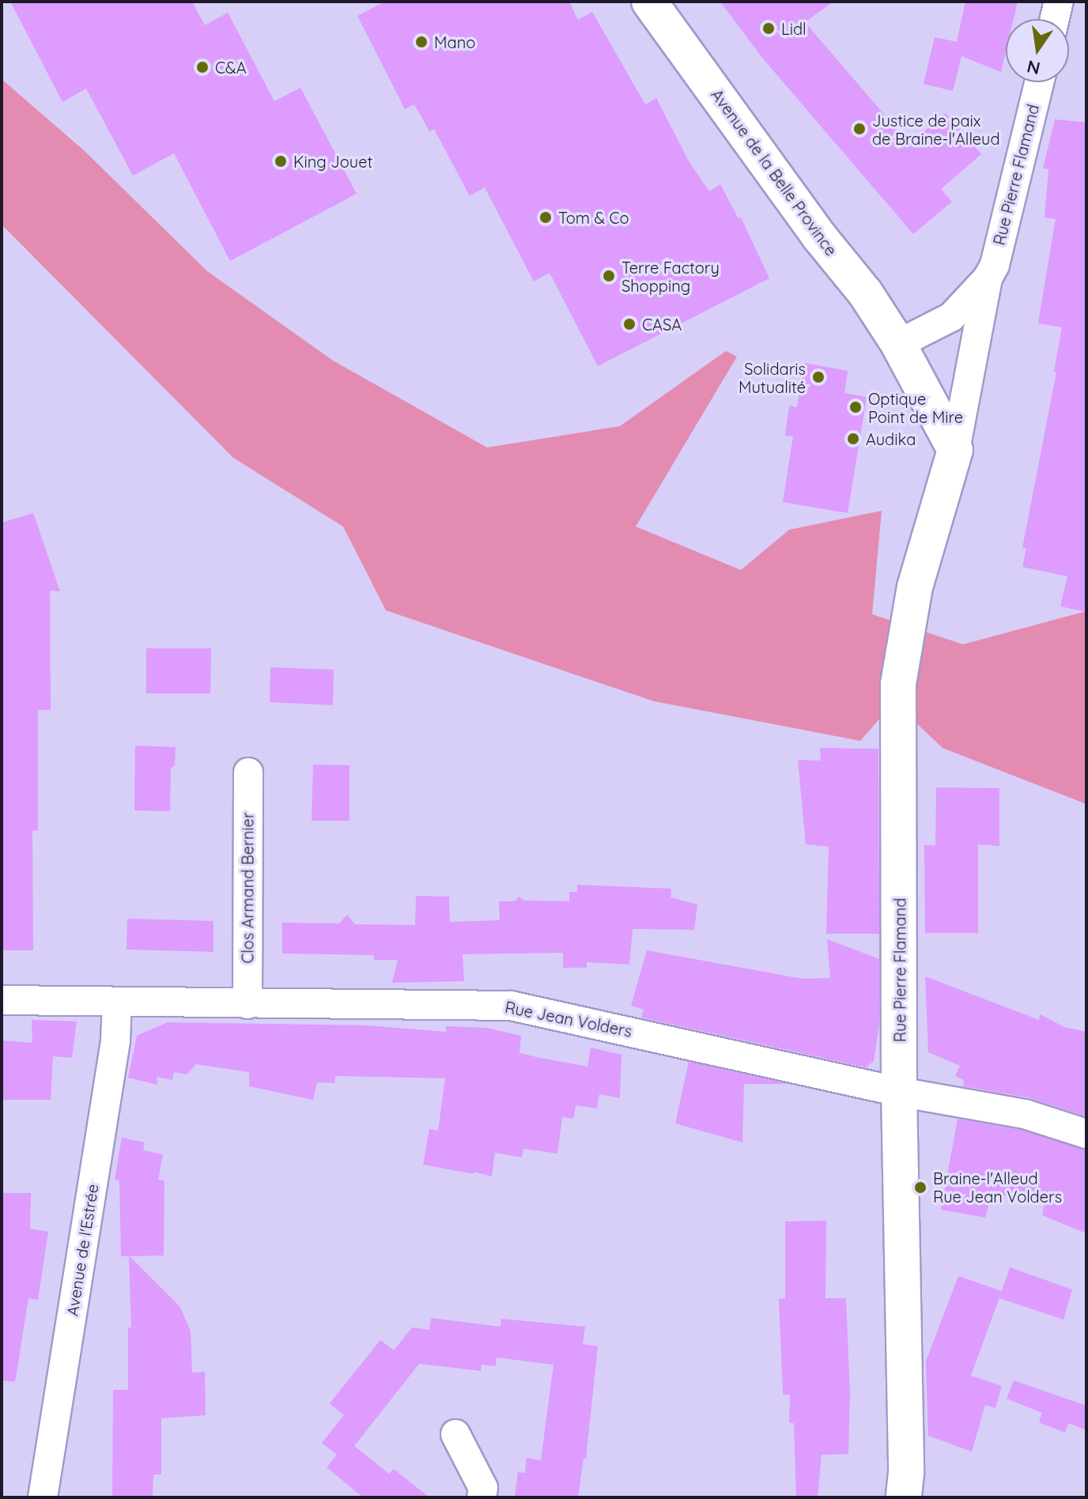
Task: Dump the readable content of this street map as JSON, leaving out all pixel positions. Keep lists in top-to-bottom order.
{
  "streets": {
    "main road": ["Avenue de la Belle Province", "Rue Pierre Flamand"],
    "street": ["Clos Armand Bernier", "Rue Jean Volders", "Avenue de l'Estrée"]
  },
  "crossings": [
    ["Avenue de la Belle Province", "Rue Pierre Flamand"],
    ["Rue Pierre Flamand", "Rue Jean Volders"],
    ["Clos Armand Bernier", "Rue Jean Volders"],
    ["Rue Jean Volders", "Avenue de l'Estrée"]
  ],
  "places": [
    "Lidl",
    "Mano",
    "C&A",
    "Justice de paix de Braine-l'Alleud",
    "King Jouet",
    "Tom & Co",
    "Terre Factory Shopping",
    "CASA",
    "Solidaris Mutualité",
    "Optique Point de Mire",
    "Audika",
    "Braine-l'Alleud Rue Jean Volders"
  ],
  "north": "bottom"
}
